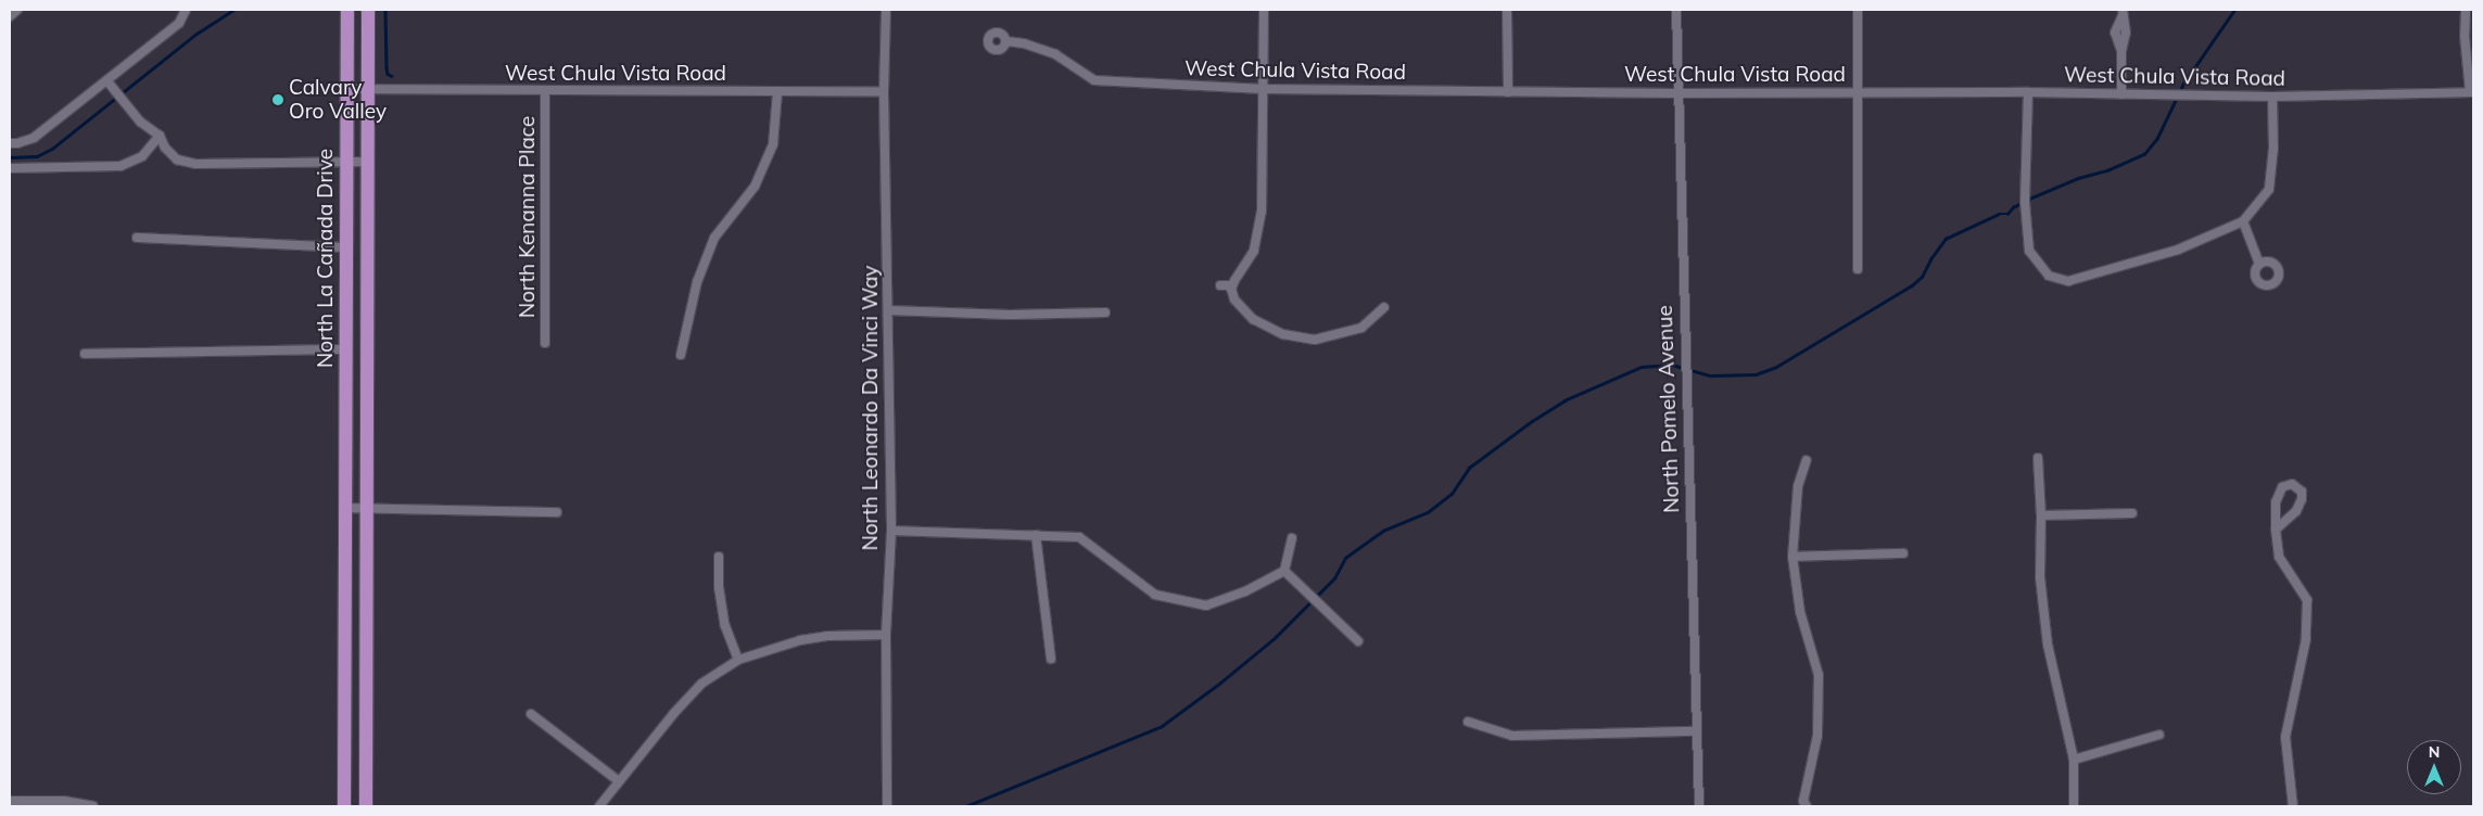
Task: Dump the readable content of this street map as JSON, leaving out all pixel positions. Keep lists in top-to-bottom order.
{
  "streets": {
    "main road": ["North La Cañada Drive"],
    "street": [
      "West Chula Vista Road",
      "North Kenanna Place",
      "North Leonardo Da Vinci Way",
      "North Pomelo Avenue"
    ]
  },
  "crossings": [
    ["West Chula Vista Road", "North Kenanna Place"],
    ["West Chula Vista Road", "North La Cañada Drive"],
    ["West Chula Vista Road", "North Leonardo Da Vinci Way"],
    ["West Chula Vista Road", "North Pomelo Avenue"]
  ],
  "places": ["Calvary Oro Valley"],
  "north": "top"
}
